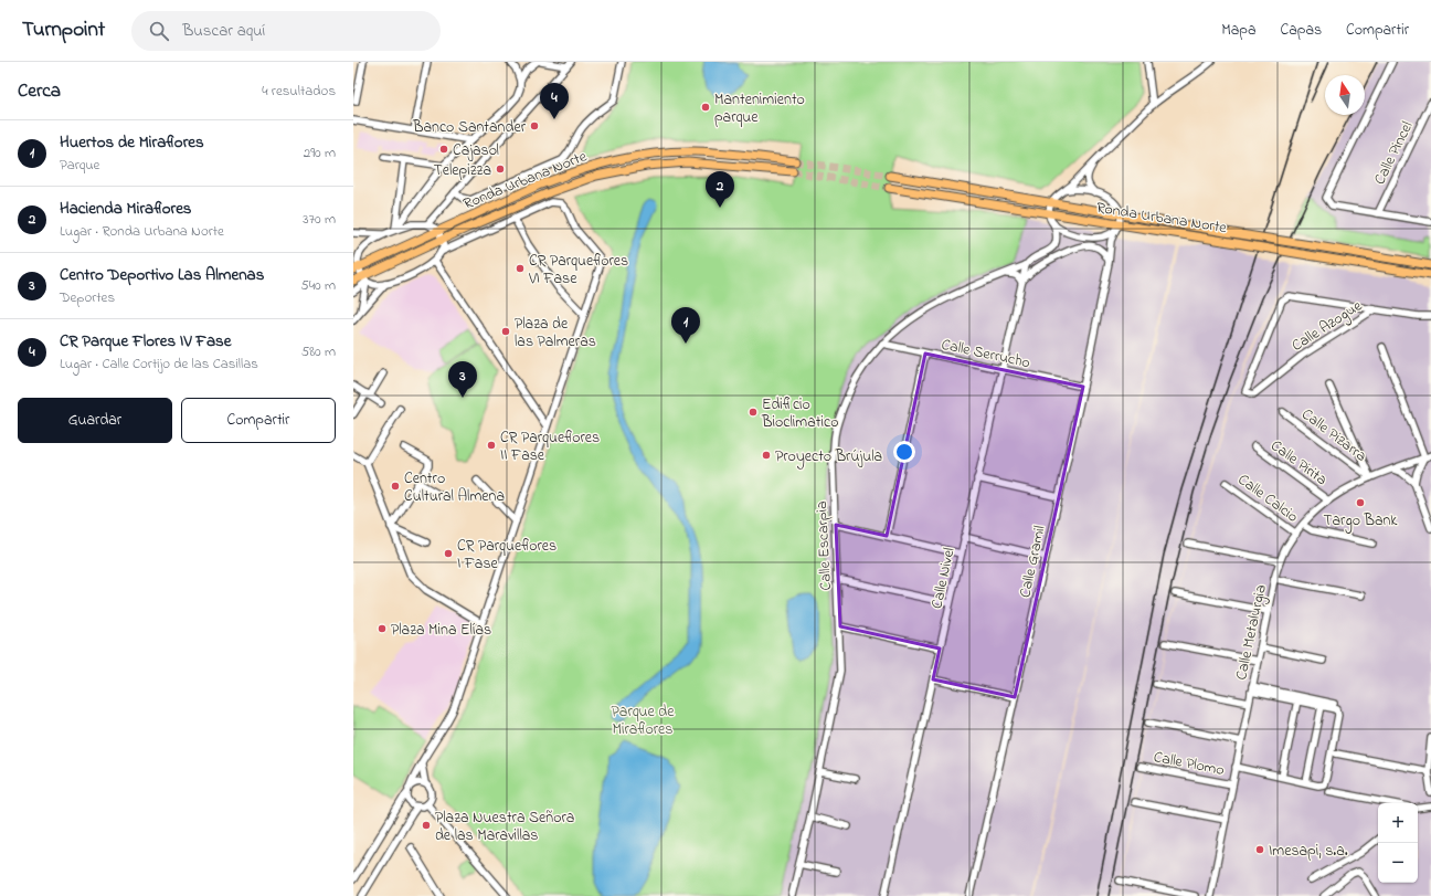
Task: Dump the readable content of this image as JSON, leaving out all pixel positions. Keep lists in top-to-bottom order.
{
  "streets": {
    "main road": ["Ronda Urbana Norte"],
    "street": [
      "Calle Pincel",
      "Calle Azogue",
      "Calle Serrucho",
      "Calle Pizarra",
      "Calle Pirita",
      "Calle Calcio",
      "Calle Escarpia",
      "Calle Gramil",
      "Calle Nivel",
      "Calle Metalurgia",
      "Calle Plomo"
    ]
  },
  "crossings": [
    ["Ronda Urbana Norte", "Calle Gramil"],
    ["Calle Serrucho", "Calle Escarpia"],
    ["Calle Serrucho", "Calle Gramil"],
    ["Calle Serrucho", "Calle Nivel"],
    ["Calle Pizarra", "Calle Metalurgia"],
    ["Calle Pirita", "Calle Metalurgia"],
    ["Calle Calcio", "Calle Metalurgia"],
    ["Calle Escarpia", "Calle Nivel"],
    ["Calle Metalurgia", "Calle Plomo"]
  ],
  "parks": ["Parque de Miraflores"],
  "places": [
    "Mantenimiento parque",
    "Banco Santander",
    "Cajasol",
    "Telepizza",
    "CR Parqueflores VI Fase",
    "Plaza de las Palmeras",
    "Edificio Bioclimatico",
    "CR Parqueflores II Fase",
    "Proyecto Brújula",
    "Centro Cultural Almena",
    "Targo Bank",
    "CR Parqueflores I Fase",
    "Plaza Mina Elías",
    "Plaza Nuestra Señora de las Maravillas",
    "Imesapi, s.a."
  ],
  "north": "top",
  "page": {
    "header": "Turnpoint",
    "search": "Buscar aquí",
    "nav": ["Mapa", "Capas", "Compartir"],
    "heading": ["Cerca", "4 resultados"],
    "pins": [
      "4",
      "2",
      "1",
      "3"
    ],
    "list": [
      {
        "mark": "1",
        "name": "Huertos de Miraflores",
        "note": "Parque",
        "value": "290 m"
      },
      {
        "mark": "2",
        "name": "Hacienda Miraflores",
        "note": "Lugar · Ronda Urbana Norte",
        "value": "370 m"
      },
      {
        "mark": "3",
        "name": "Centro Deportivo Las Almenas",
        "note": "Deportes",
        "value": "540 m"
      },
      {
        "mark": "4",
        "name": "CR Parque Flores IV Fase",
        "note": "Lugar · Calle Cortijo de las Casillas",
        "value": "580 m"
      }
    ],
    "buttons": ["Guardar", "Compartir"],
    "map_buttons": ["+", "−"]
  }
}
